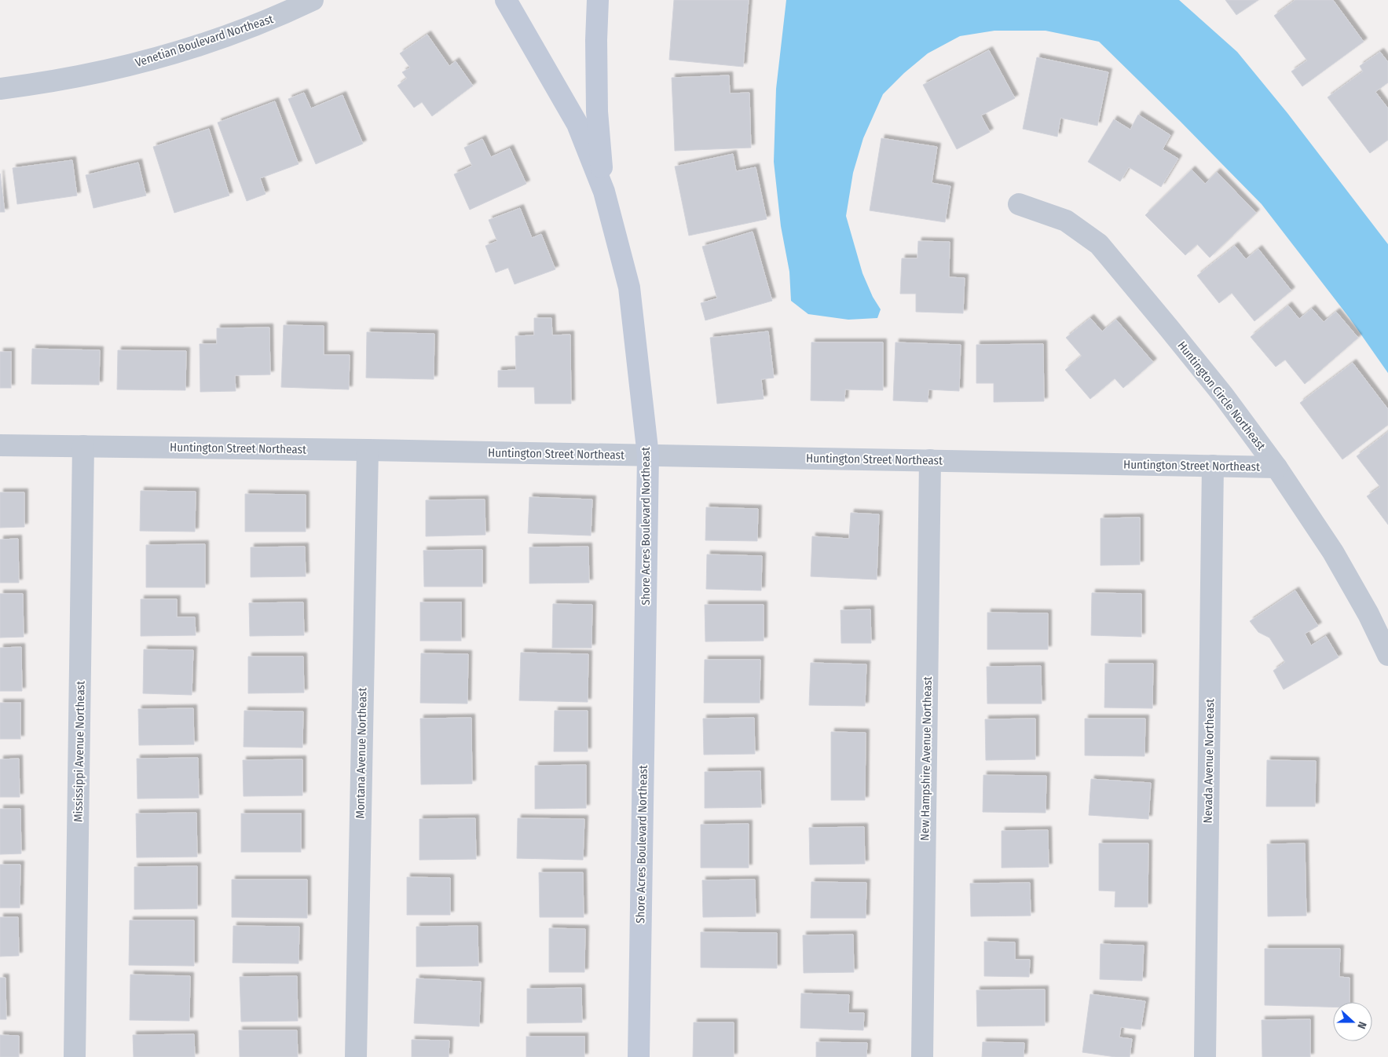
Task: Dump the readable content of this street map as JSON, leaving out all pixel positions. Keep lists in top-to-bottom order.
{
  "streets": {
    "street": [
      "Venetian Boulevard Northeast",
      "Huntington Circle Northeast",
      "Huntington Street Northeast",
      "Shore Acres Boulevard Northeast",
      "Mississippi Avenue Northeast",
      "Montana Avenue Northeast",
      "New Hampshire Avenue Northeast",
      "Nevada Avenue Northeast"
    ]
  },
  "crossings": [
    ["Huntington Circle Northeast", "Huntington Street Northeast"],
    ["Huntington Street Northeast", "Shore Acres Boulevard Northeast"],
    ["Huntington Street Northeast", "Mississippi Avenue Northeast"],
    ["Huntington Street Northeast", "Montana Avenue Northeast"],
    ["Huntington Street Northeast", "New Hampshire Avenue Northeast"],
    ["Huntington Street Northeast", "Nevada Avenue Northeast"]
  ],
  "north": "right"
}
